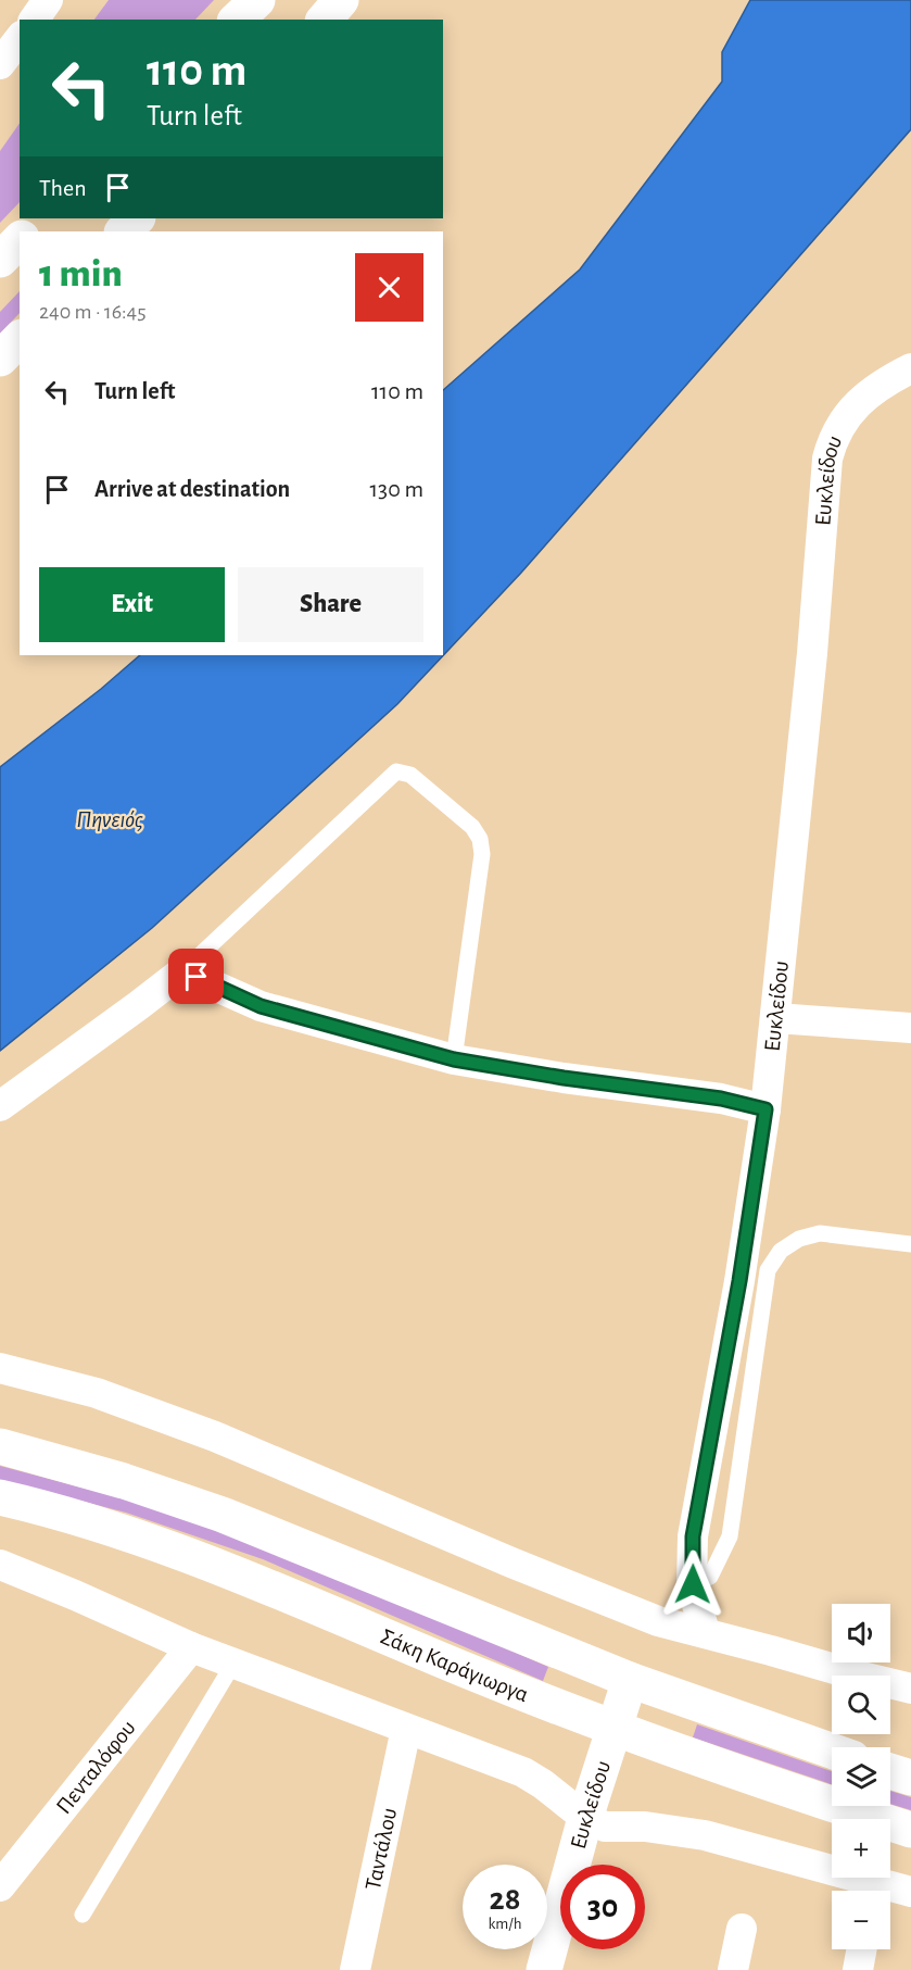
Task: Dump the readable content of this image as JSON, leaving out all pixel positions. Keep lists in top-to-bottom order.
{
  "streets": {
    "main road": ["Ευκλείδου", "Σάκη Καράγιωργα"],
    "street": ["Πενταλόφου", "Ταντάλου"]
  },
  "crossings": [
    ["Ευκλείδου", "Σάκη Καράγιωργα"]
  ],
  "water": ["Πηνειός"],
  "page": {
    "turn": ["110 m", "Turn left"],
    "then": "Then",
    "heading": ["1 min", "240 m · 16:45"],
    "list": [
      {
        "name": "Turn left",
        "value": "110 m"
      },
      {
        "name": "Arrive at destination",
        "value": "130 m"
      }
    ],
    "buttons": ["Exit", "Share"],
    "map_buttons": ["+", "−"],
    "speed": "28 km/h",
    "limit": "30"
  }
}
